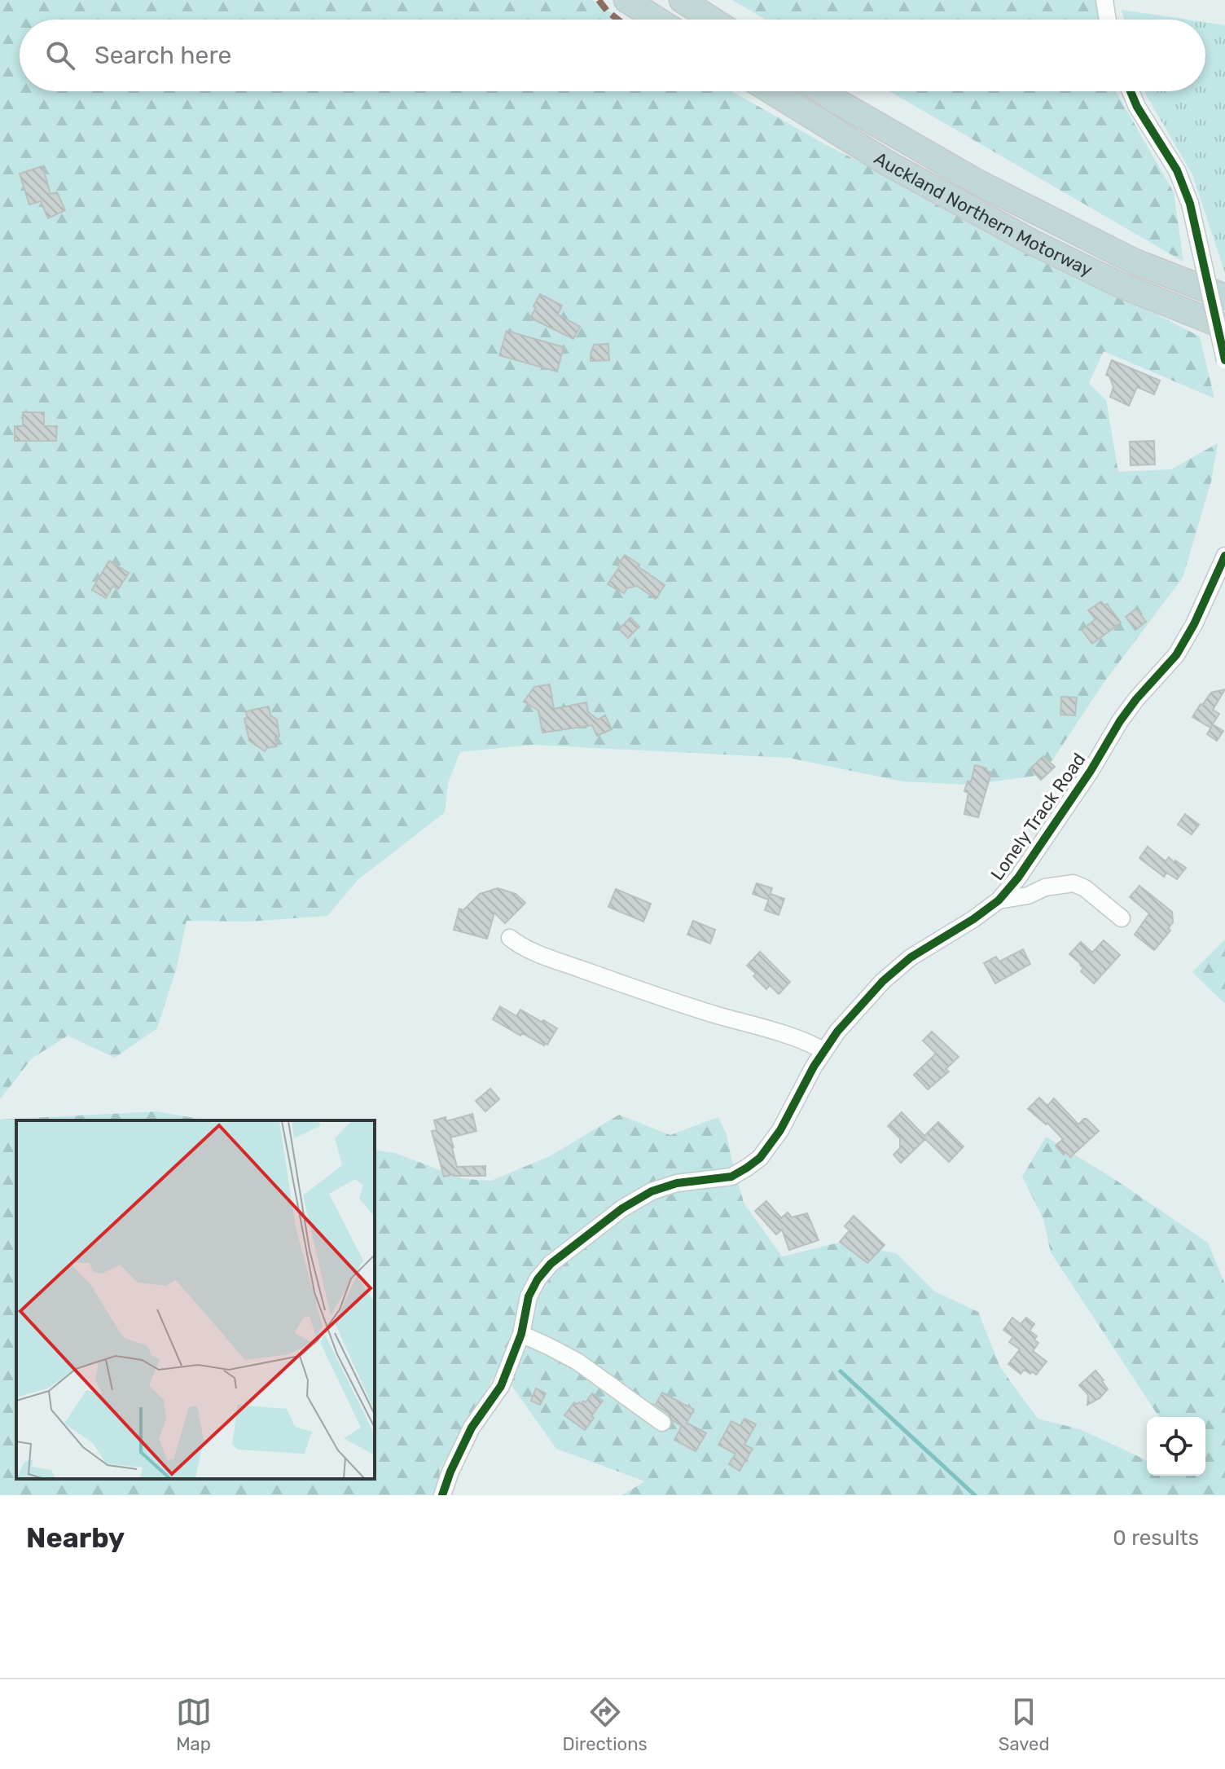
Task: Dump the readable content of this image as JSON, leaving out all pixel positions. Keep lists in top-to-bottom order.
{
  "streets": {
    "highway": ["Auckland Northern Motorway"],
    "street": ["Lonely Track Road"]
  },
  "page": {
    "search": "Search here",
    "heading": ["Nearby", "0 results"],
    "nav": ["Map", "Directions", "Saved"]
  }
}
